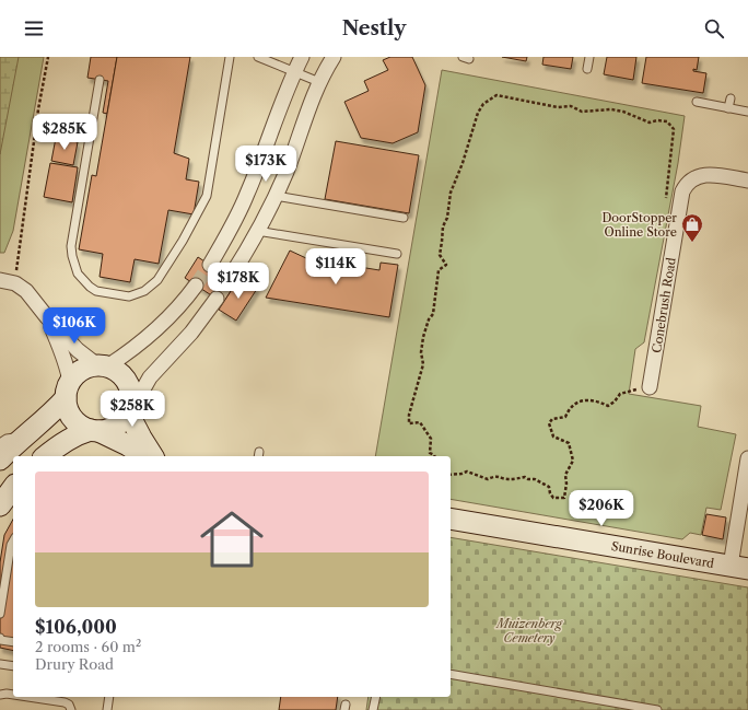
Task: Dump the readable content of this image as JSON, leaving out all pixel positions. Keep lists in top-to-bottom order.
{
  "streets": {
    "street": ["Conebrush Road", "Sunrise Boulevard"]
  },
  "parks": ["Muizenberg Cemetery"],
  "places": {
    "shop": ["DoorStopper Online Store"]
  },
  "page": {
    "header": "Nestly",
    "price": [
      "$285K",
      "$173K",
      "$114K",
      "$178K",
      "$106K",
      "$258K",
      "$206K"
    ],
    "list": [
      {
        "name": "$106,000",
        "note": "2 rooms · 60 m² · Drury Road"
      }
    ]
  }
}
